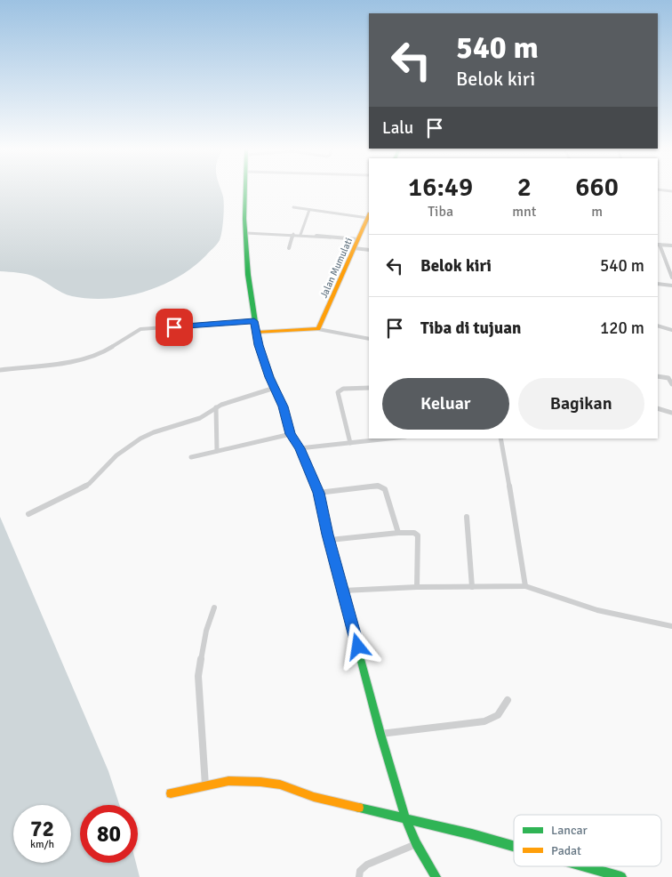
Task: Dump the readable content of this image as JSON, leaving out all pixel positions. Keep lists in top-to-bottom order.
{
  "streets": {
    "main road": ["Jalan Mumulati"]
  },
  "legend": ["Lancar", "Padat"],
  "page": {
    "turn": ["540 m", "Belok kiri"],
    "then": "Lalu",
    "eta": [
      "16:49",
      "Tiba",
      "2",
      "mnt",
      "660",
      "m"
    ],
    "list": [
      {
        "name": "Belok kiri",
        "value": "540 m"
      },
      {
        "name": "Tiba di tujuan",
        "value": "120 m"
      }
    ],
    "buttons": ["Keluar", "Bagikan"],
    "speed": "72 km/h",
    "limit": "80"
  }
}
